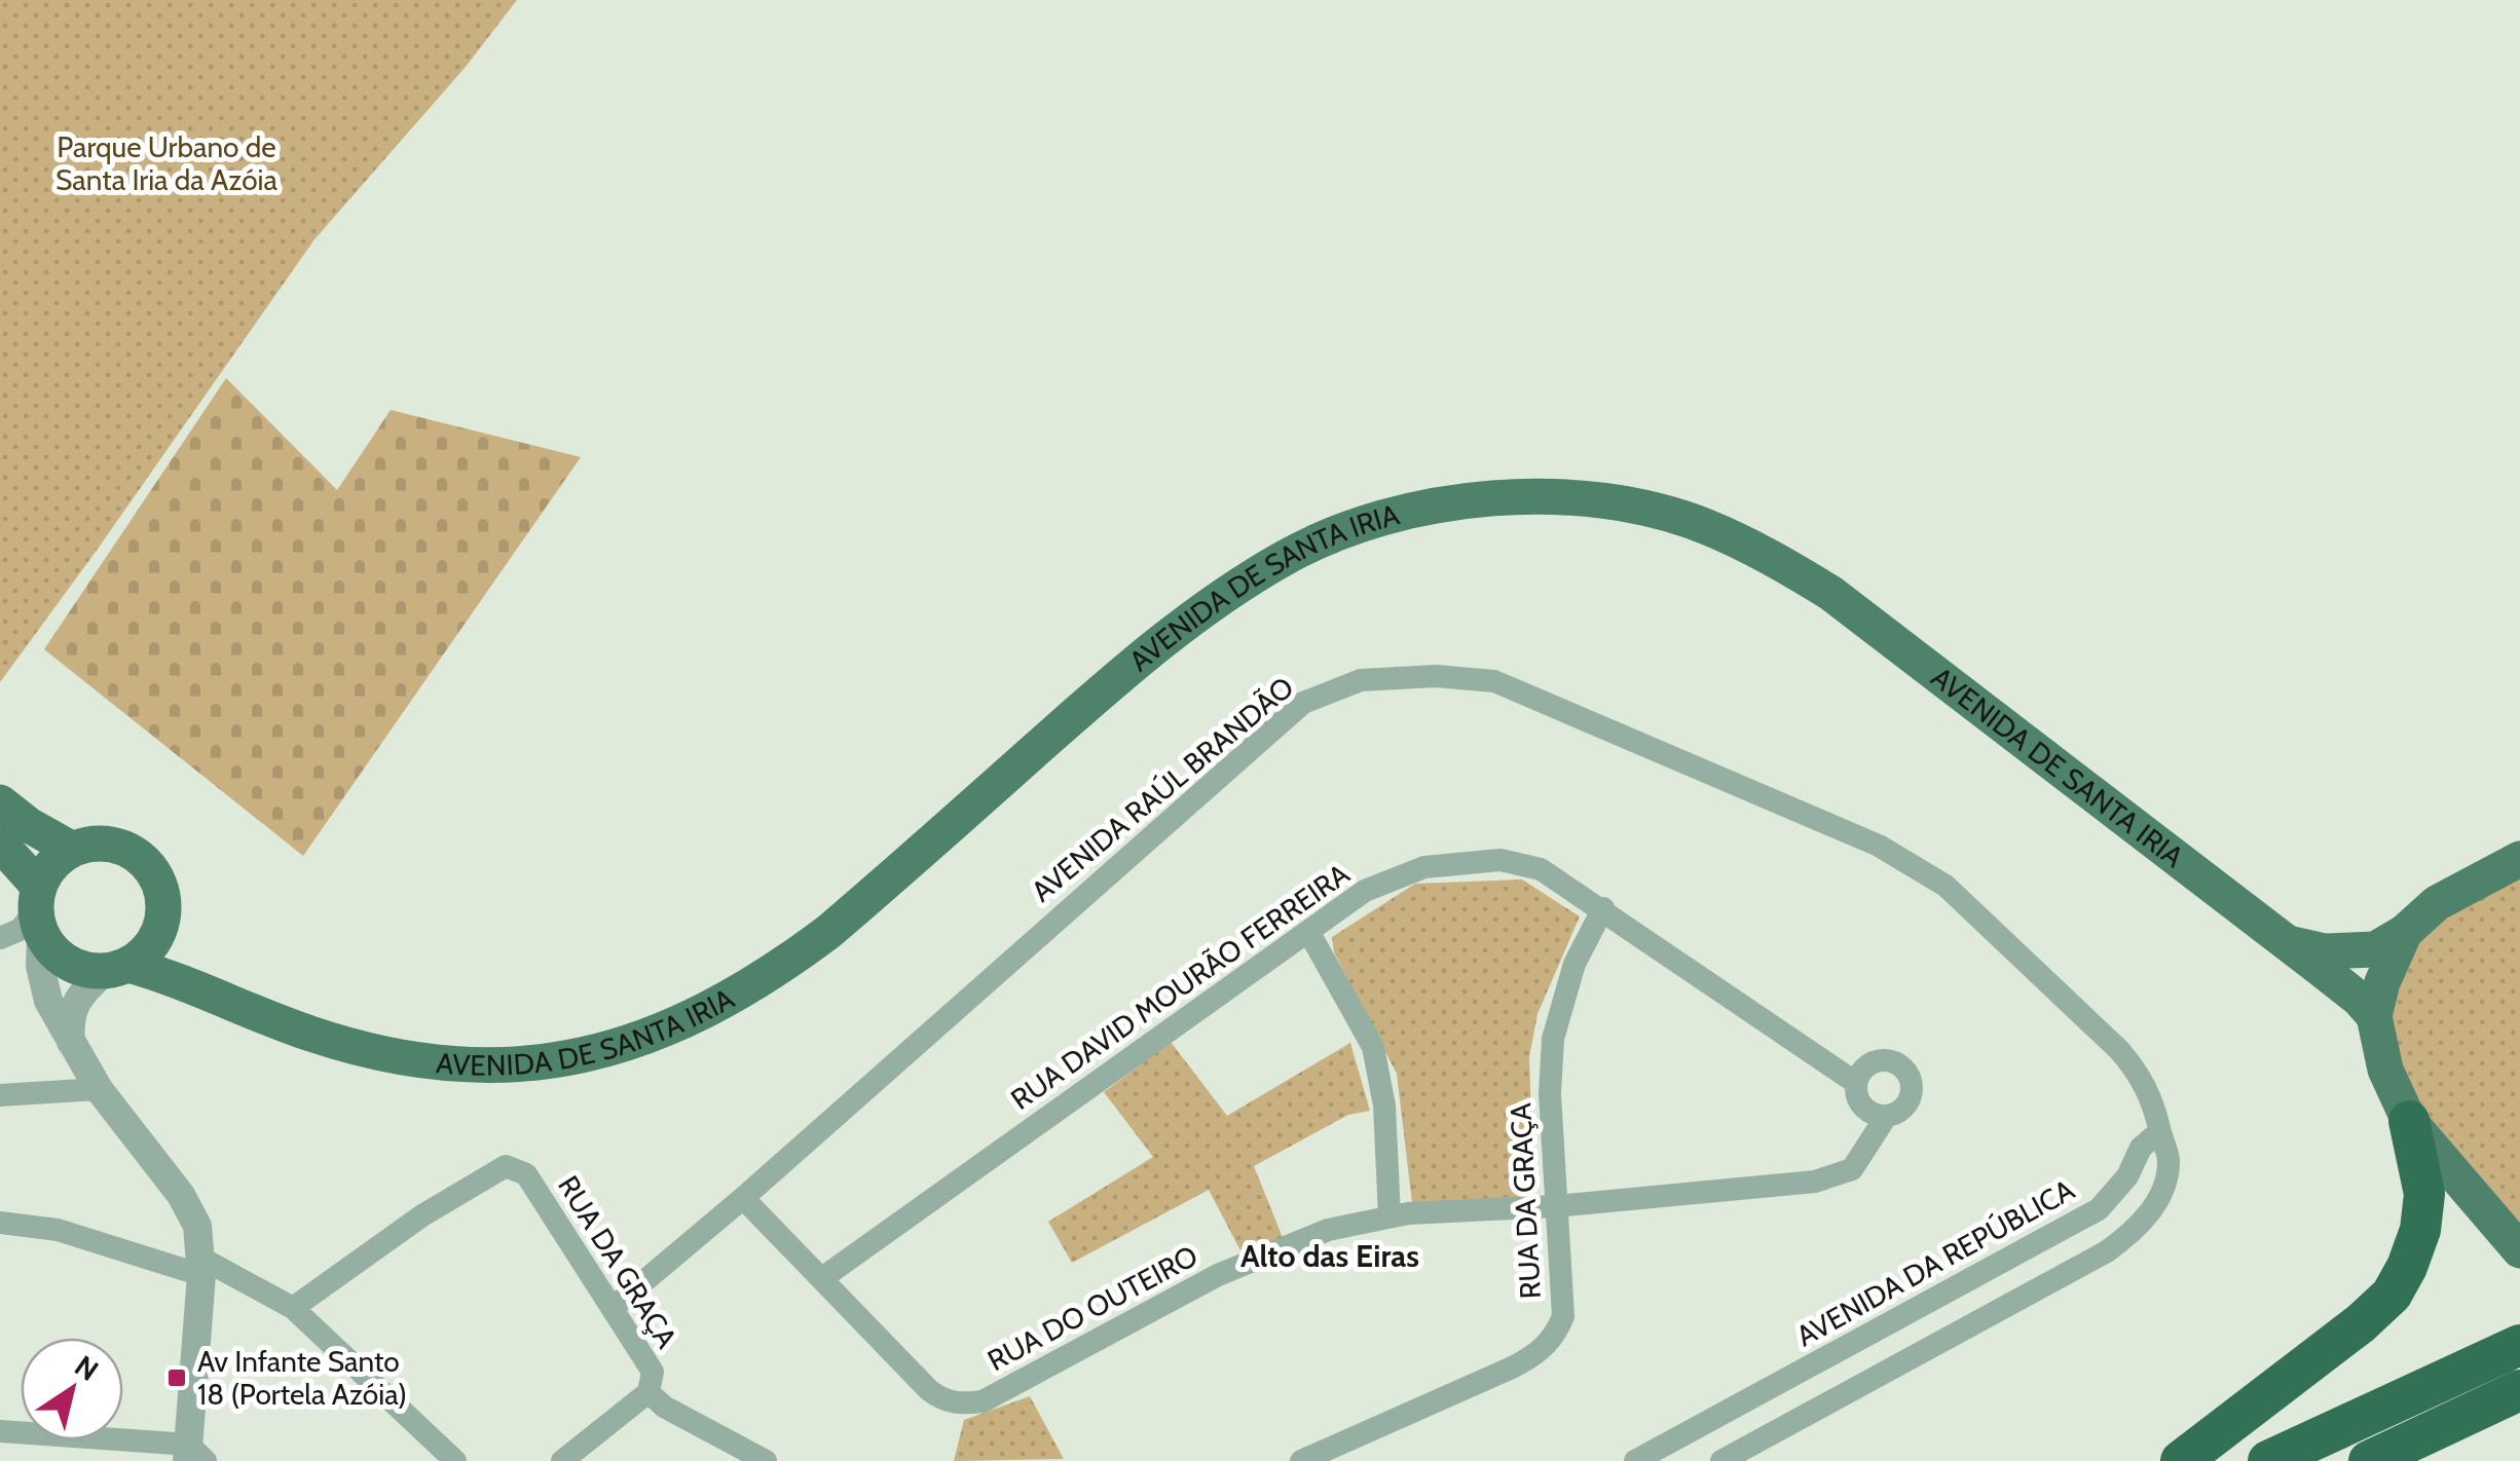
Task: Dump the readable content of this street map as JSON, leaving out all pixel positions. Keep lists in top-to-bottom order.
{
  "streets": {
    "main road": ["AVENIDA DE SANTA IRIA"],
    "street": [
      "AVENIDA RAÚL BRANDÃO",
      "RUA DAVID MOURÃO FERREIRA",
      "RUA DA GRAÇA",
      "AVENIDA DA REPÚBLICA",
      "RUA DO OUTEIRO"
    ]
  },
  "crossings": [
    ["AVENIDA RAÚL BRANDÃO", "RUA DA GRAÇA"],
    ["AVENIDA RAÚL BRANDÃO", "AVENIDA DA REPÚBLICA"],
    ["AVENIDA RAÚL BRANDÃO", "RUA DO OUTEIRO"],
    ["RUA DAVID MOURÃO FERREIRA", "RUA DA GRAÇA"],
    ["RUA DAVID MOURÃO FERREIRA", "RUA DO OUTEIRO"],
    ["RUA DA GRAÇA", "RUA DO OUTEIRO"]
  ],
  "districts": ["Alto das Eiras"],
  "parks": ["Parque Urbano de Santa Iria da Azóia"],
  "places": {
    "transit": ["Av Infante Santo 18 (Portela Azóia)"]
  },
  "north": "top right"
}
